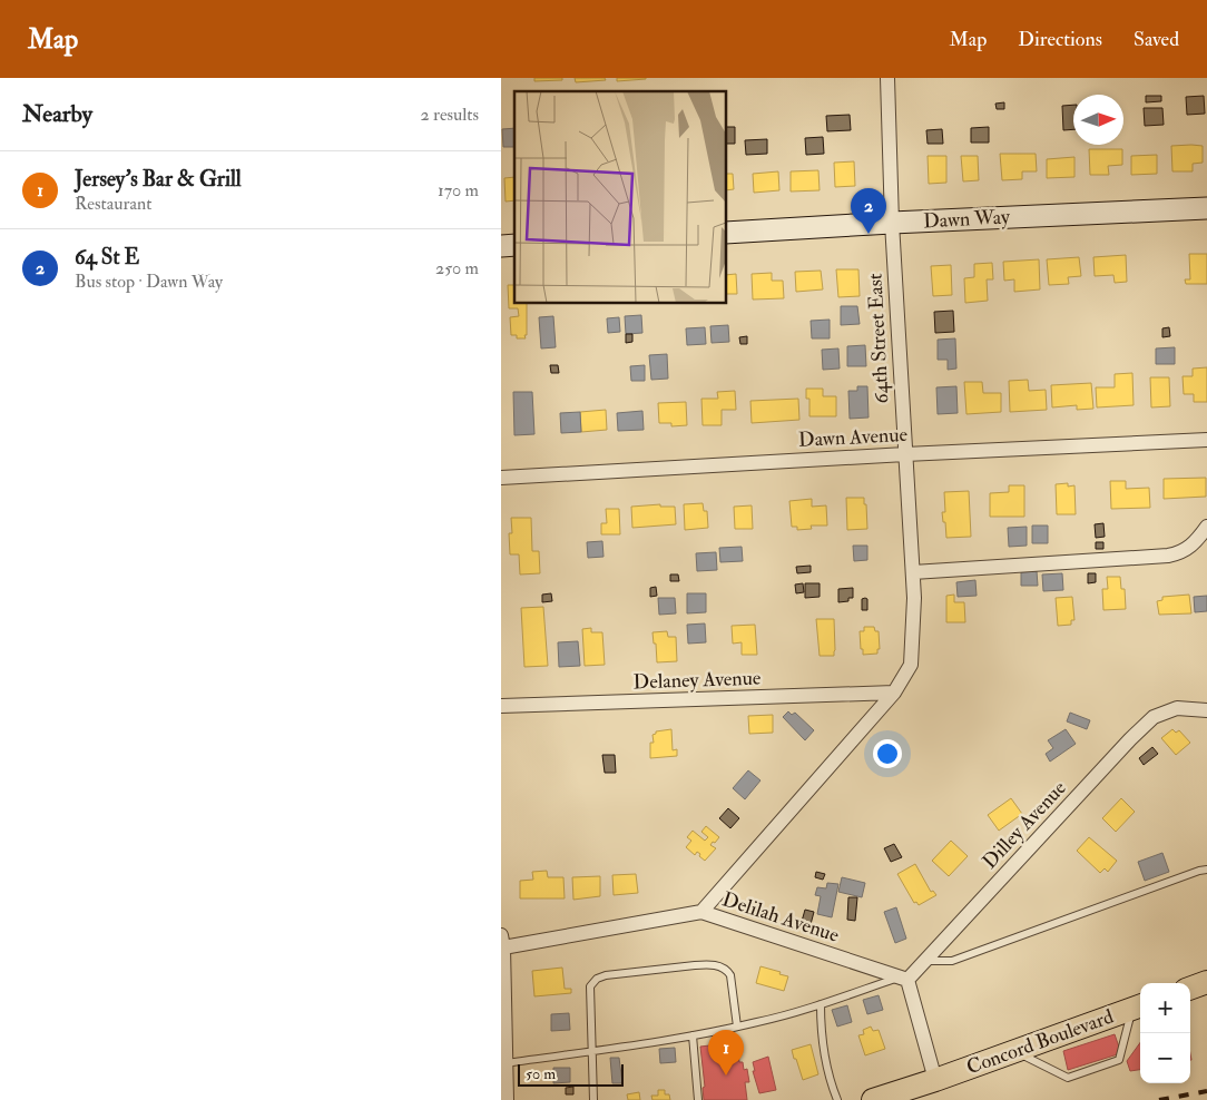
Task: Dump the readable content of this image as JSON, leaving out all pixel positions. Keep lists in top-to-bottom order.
{
  "streets": {
    "main road": ["Concord Boulevard"],
    "street": [
      "Dawn Way",
      "64th Street East",
      "Dawn Avenue",
      "Delaney Avenue",
      "Dilley Avenue",
      "Delilah Avenue"
    ]
  },
  "crossings": [
    ["Dawn Way", "64th Street East"],
    ["64th Street East", "Dawn Avenue"],
    ["64th Street East", "Delaney Avenue"],
    ["64th Street East", "Delilah Avenue"],
    ["Dilley Avenue", "Delilah Avenue"]
  ],
  "scale_bar": "50 m",
  "north": "right",
  "page": {
    "header": "Map",
    "nav": ["Map", "Directions", "Saved"],
    "heading": ["Nearby", "2 results"],
    "list": [
      {
        "mark": "1",
        "name": "Jersey's Bar & Grill",
        "note": "Restaurant",
        "value": "170 m"
      },
      {
        "mark": "2",
        "name": "64 St E",
        "note": "Bus stop · Dawn Way",
        "value": "250 m"
      }
    ],
    "pins": ["2", "1"],
    "map_buttons": ["+", "−"],
    "scale": "50 m"
  }
}
